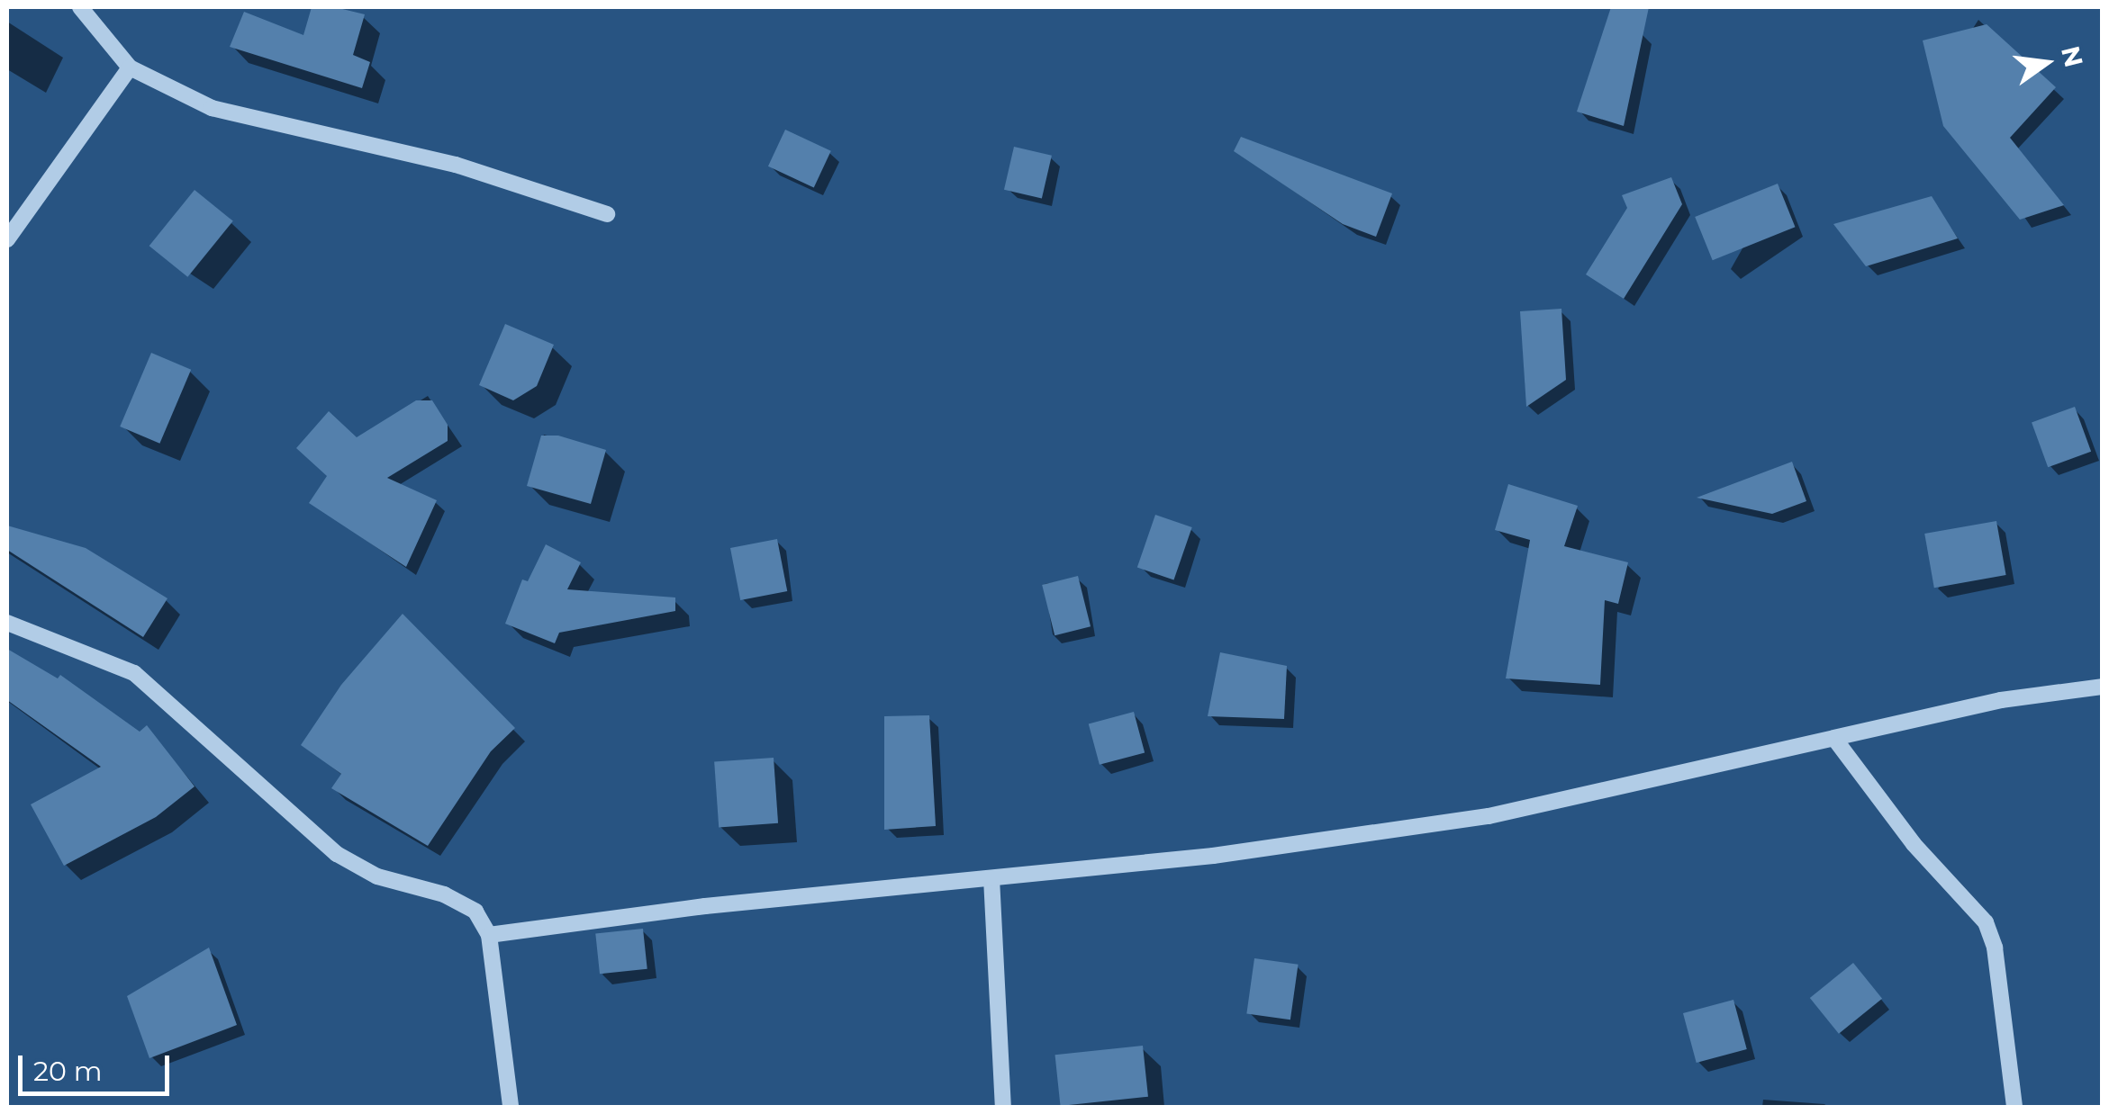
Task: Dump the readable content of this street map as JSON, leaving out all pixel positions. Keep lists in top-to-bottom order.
{
  "scale_bar": "20 m",
  "north": "right"
}
